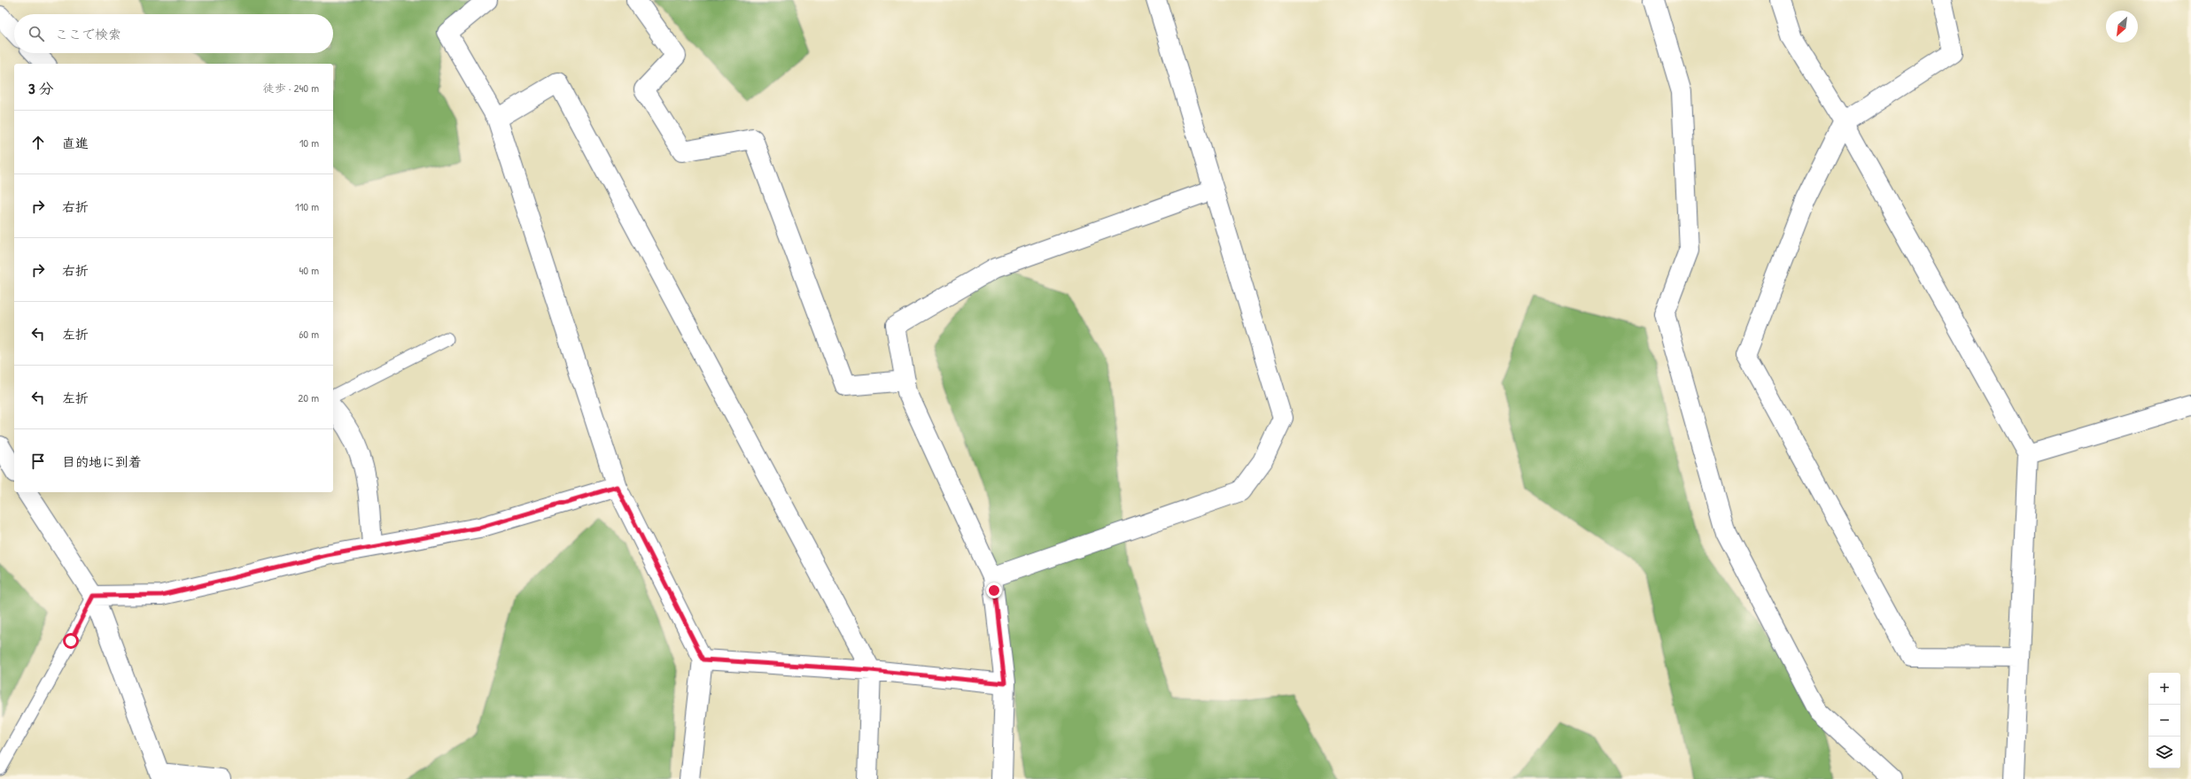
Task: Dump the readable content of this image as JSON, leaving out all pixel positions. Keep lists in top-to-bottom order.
{
  "north": "bottom left",
  "page": {
    "search": "ここで検索",
    "heading": ["3 分", "徒歩 · 240 m"],
    "list": [
      ["直進", "10 m"],
      ["右折", "110 m"],
      ["右折", "40 m"],
      ["左折", "60 m"],
      ["左折", "20 m"],
      "目的地に到着"
    ],
    "map_buttons": ["+", "−"]
  }
}
